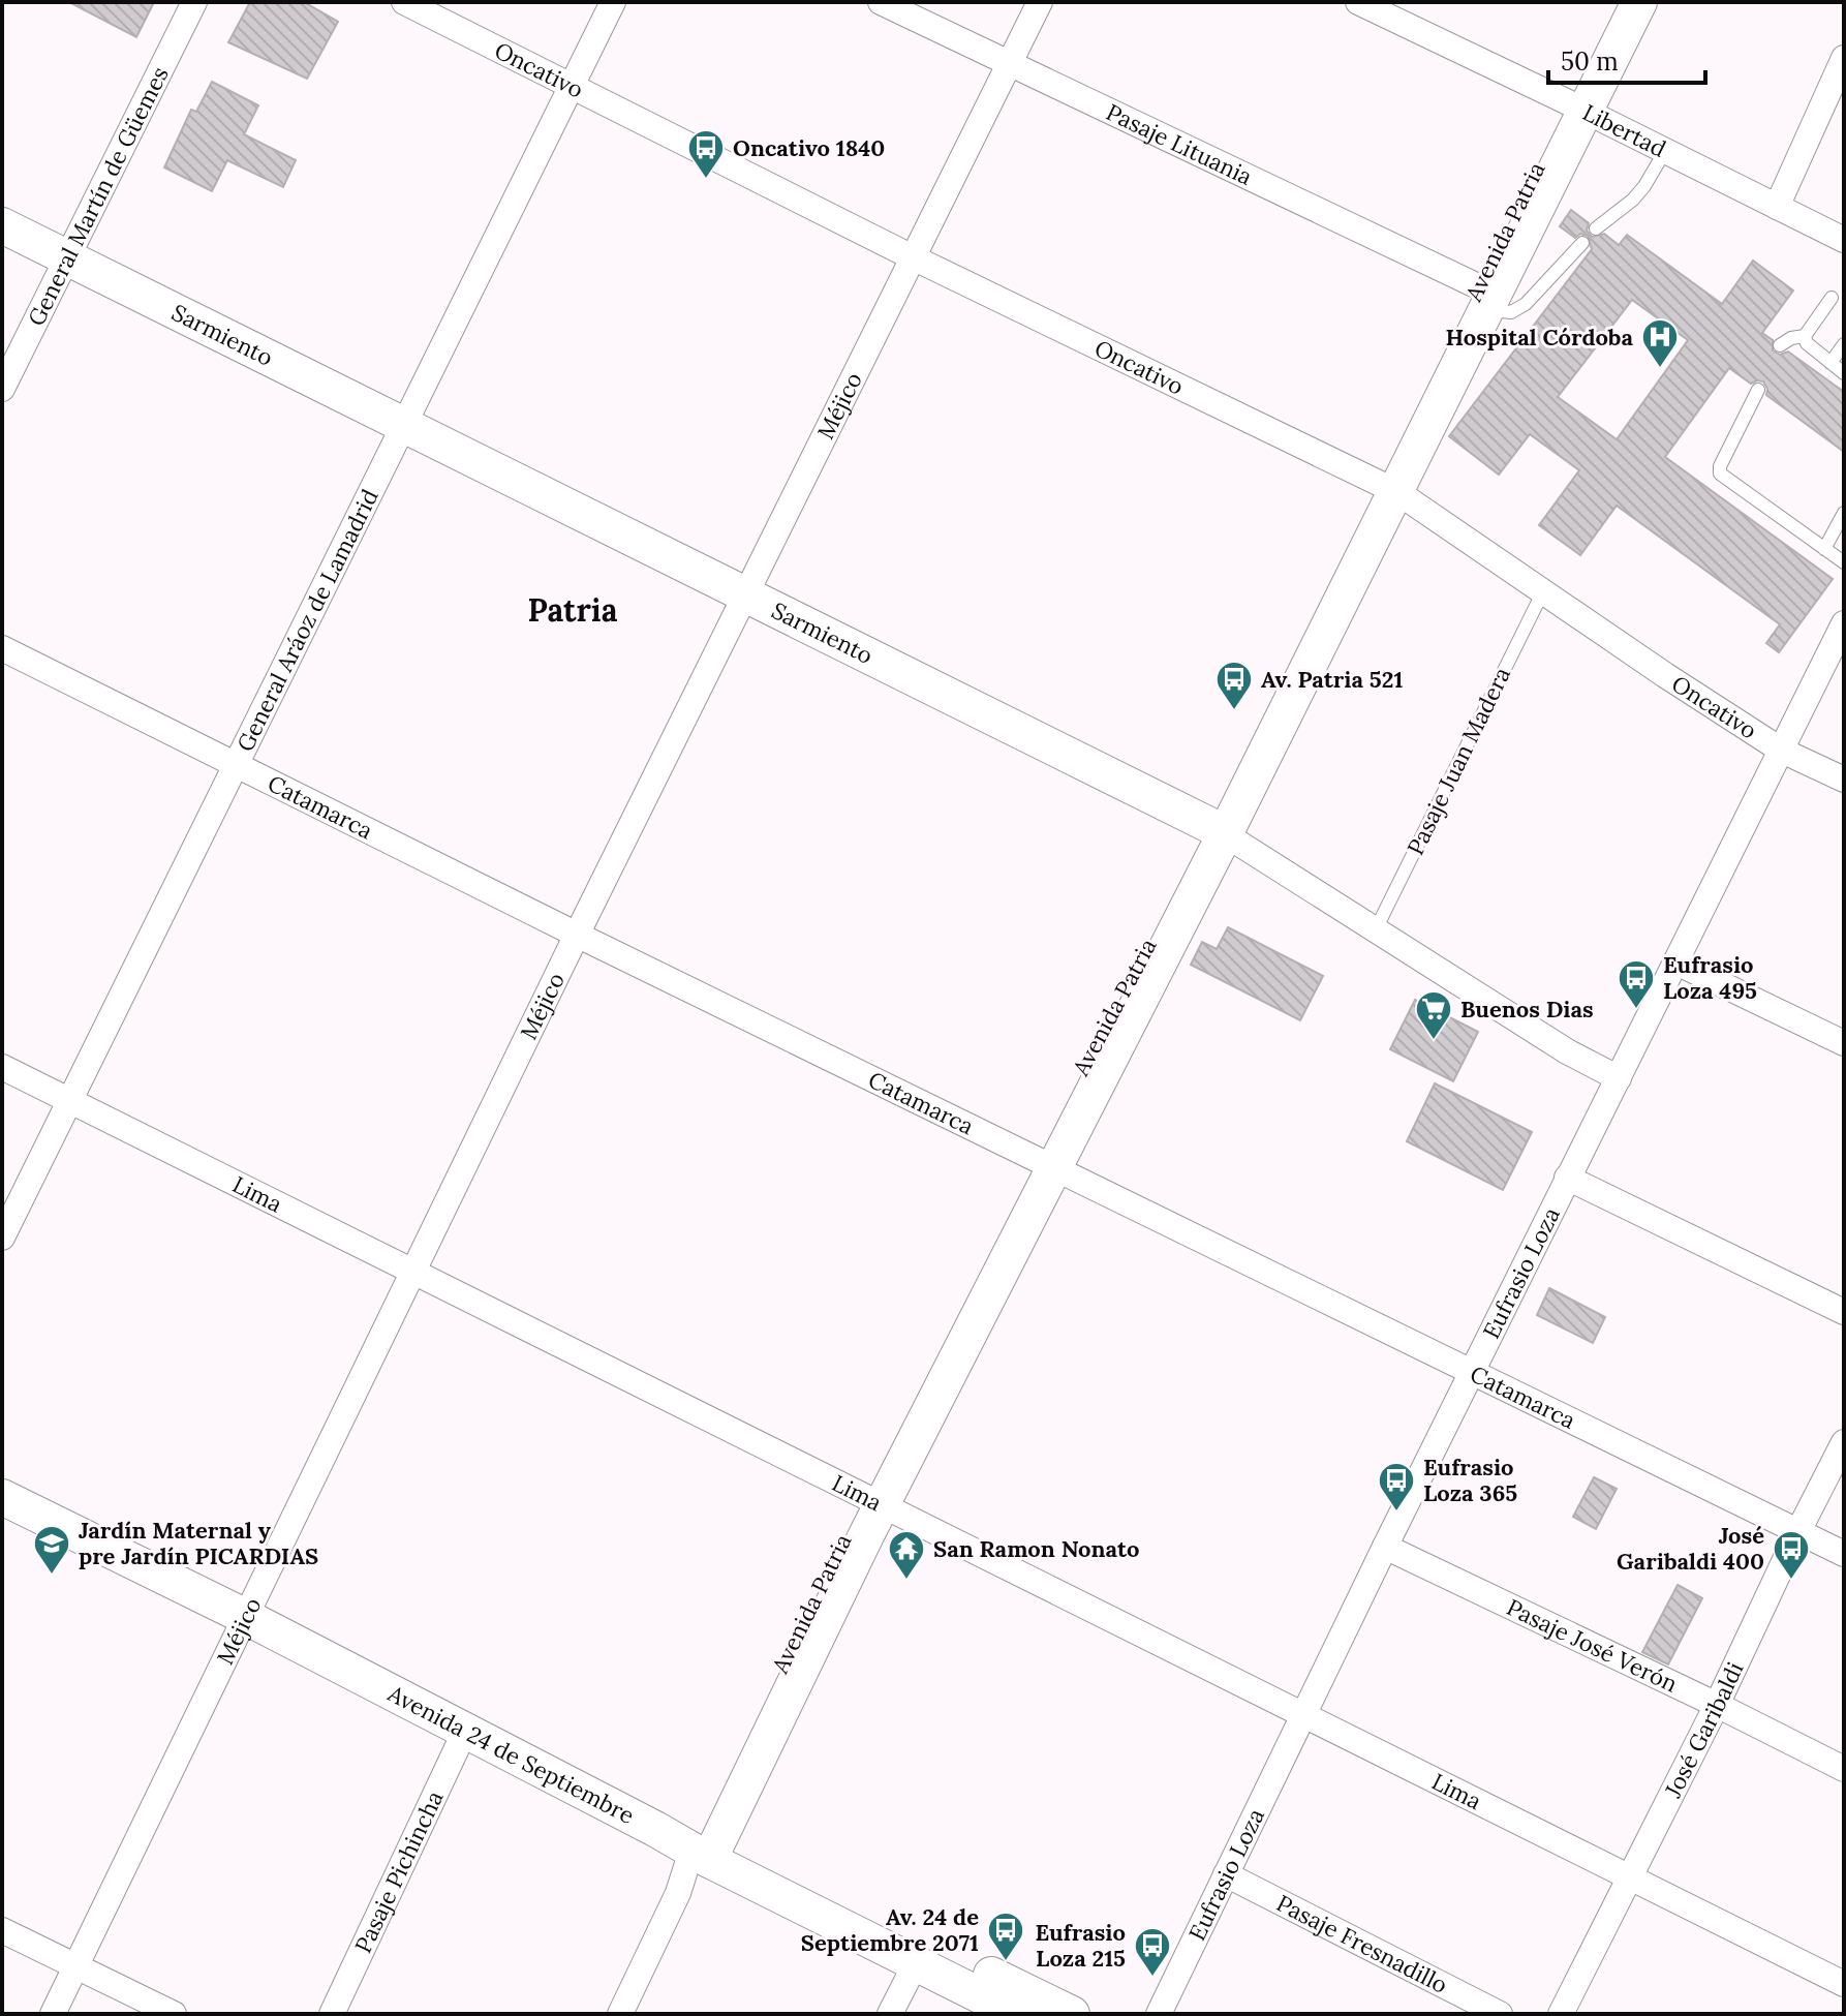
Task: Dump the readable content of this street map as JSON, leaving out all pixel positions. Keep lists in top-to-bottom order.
{
  "streets": {
    "main road": ["Avenida Patria", "Sarmiento", "Avenida 24 de Septiembre"],
    "street": [
      "Oncativo",
      "Libertad",
      "Pasaje Lituania",
      "General Martín de Güemes",
      "Méjico",
      "General Aráoz de Lamadrid",
      "Catamarca",
      "Lima",
      "Eufrasio Loza",
      "Pasaje José Verón",
      "José Garibaldi",
      "Pasaje Pichincha",
      "Pasaje Fresnadillo"
    ],
    "lane": ["Pasaje Juan Madera"]
  },
  "crossings": [
    ["Oncativo", "Avenida Patria"],
    ["Oncativo", "Méjico"],
    ["Oncativo", "General Aráoz de Lamadrid"],
    ["Oncativo", "Pasaje Juan Madera"],
    ["Oncativo", "Eufrasio Loza"],
    ["Libertad", "Avenida Patria"],
    ["Pasaje Lituania", "Avenida Patria"],
    ["Pasaje Lituania", "Méjico"],
    ["General Martín de Güemes", "Sarmiento"],
    ["Avenida Patria", "Sarmiento"],
    ["Avenida Patria", "Catamarca"],
    ["Avenida Patria", "Lima"],
    ["Avenida Patria", "Avenida 24 de Septiembre"],
    ["Sarmiento", "Méjico"],
    ["Sarmiento", "General Aráoz de Lamadrid"],
    ["Sarmiento", "Pasaje Juan Madera"],
    ["Sarmiento", "Eufrasio Loza"],
    ["Méjico", "Catamarca"],
    ["Méjico", "Lima"],
    ["Méjico", "Avenida 24 de Septiembre"],
    ["General Aráoz de Lamadrid", "Catamarca"],
    ["General Aráoz de Lamadrid", "Lima"],
    ["Catamarca", "Eufrasio Loza"],
    ["Catamarca", "José Garibaldi"],
    ["Lima", "Eufrasio Loza"],
    ["Lima", "José Garibaldi"],
    ["Eufrasio Loza", "Pasaje José Verón"],
    ["Eufrasio Loza", "Pasaje Fresnadillo"],
    ["Pasaje José Verón", "José Garibaldi"],
    ["Avenida 24 de Septiembre", "Pasaje Pichincha"]
  ],
  "districts": ["Patria"],
  "places": {
    "bus stop": [
      "Oncativo 1840",
      "Av. Patria 521",
      "Eufrasio Loza 495",
      "Eufrasio Loza 365",
      "José Garibaldi 400",
      "Av. 24 de Septiembre 2071",
      "Eufrasio Loza 215"
    ],
    "hospital": ["Hospital Córdoba"],
    "supermarket": ["Buenos Dias"],
    "school or university": ["Jardín Maternal y pre Jardín PICARDIAS"],
    "temple": ["San Ramon Nonato"]
  },
  "scale_bar": "50 m"
}
